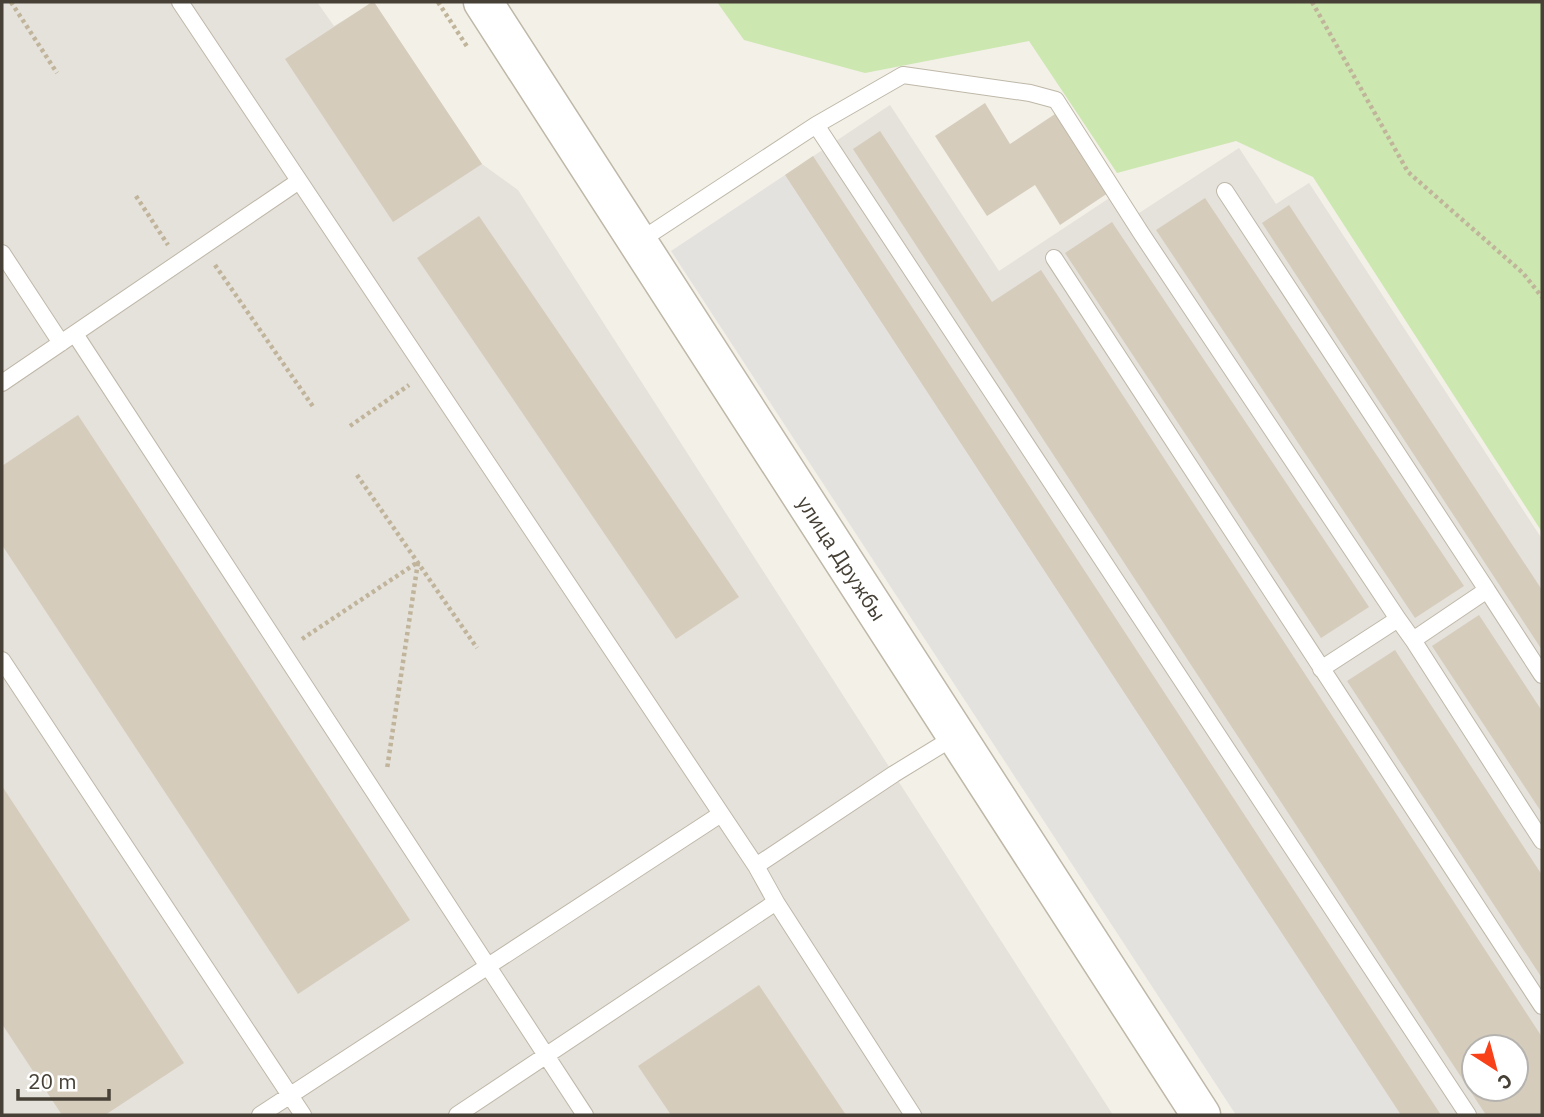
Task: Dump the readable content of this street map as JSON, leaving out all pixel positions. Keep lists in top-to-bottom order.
{
  "streets": {
    "street": ["улица Дружбы"]
  },
  "scale_bar": "20 m",
  "north": "bottom right"
}
